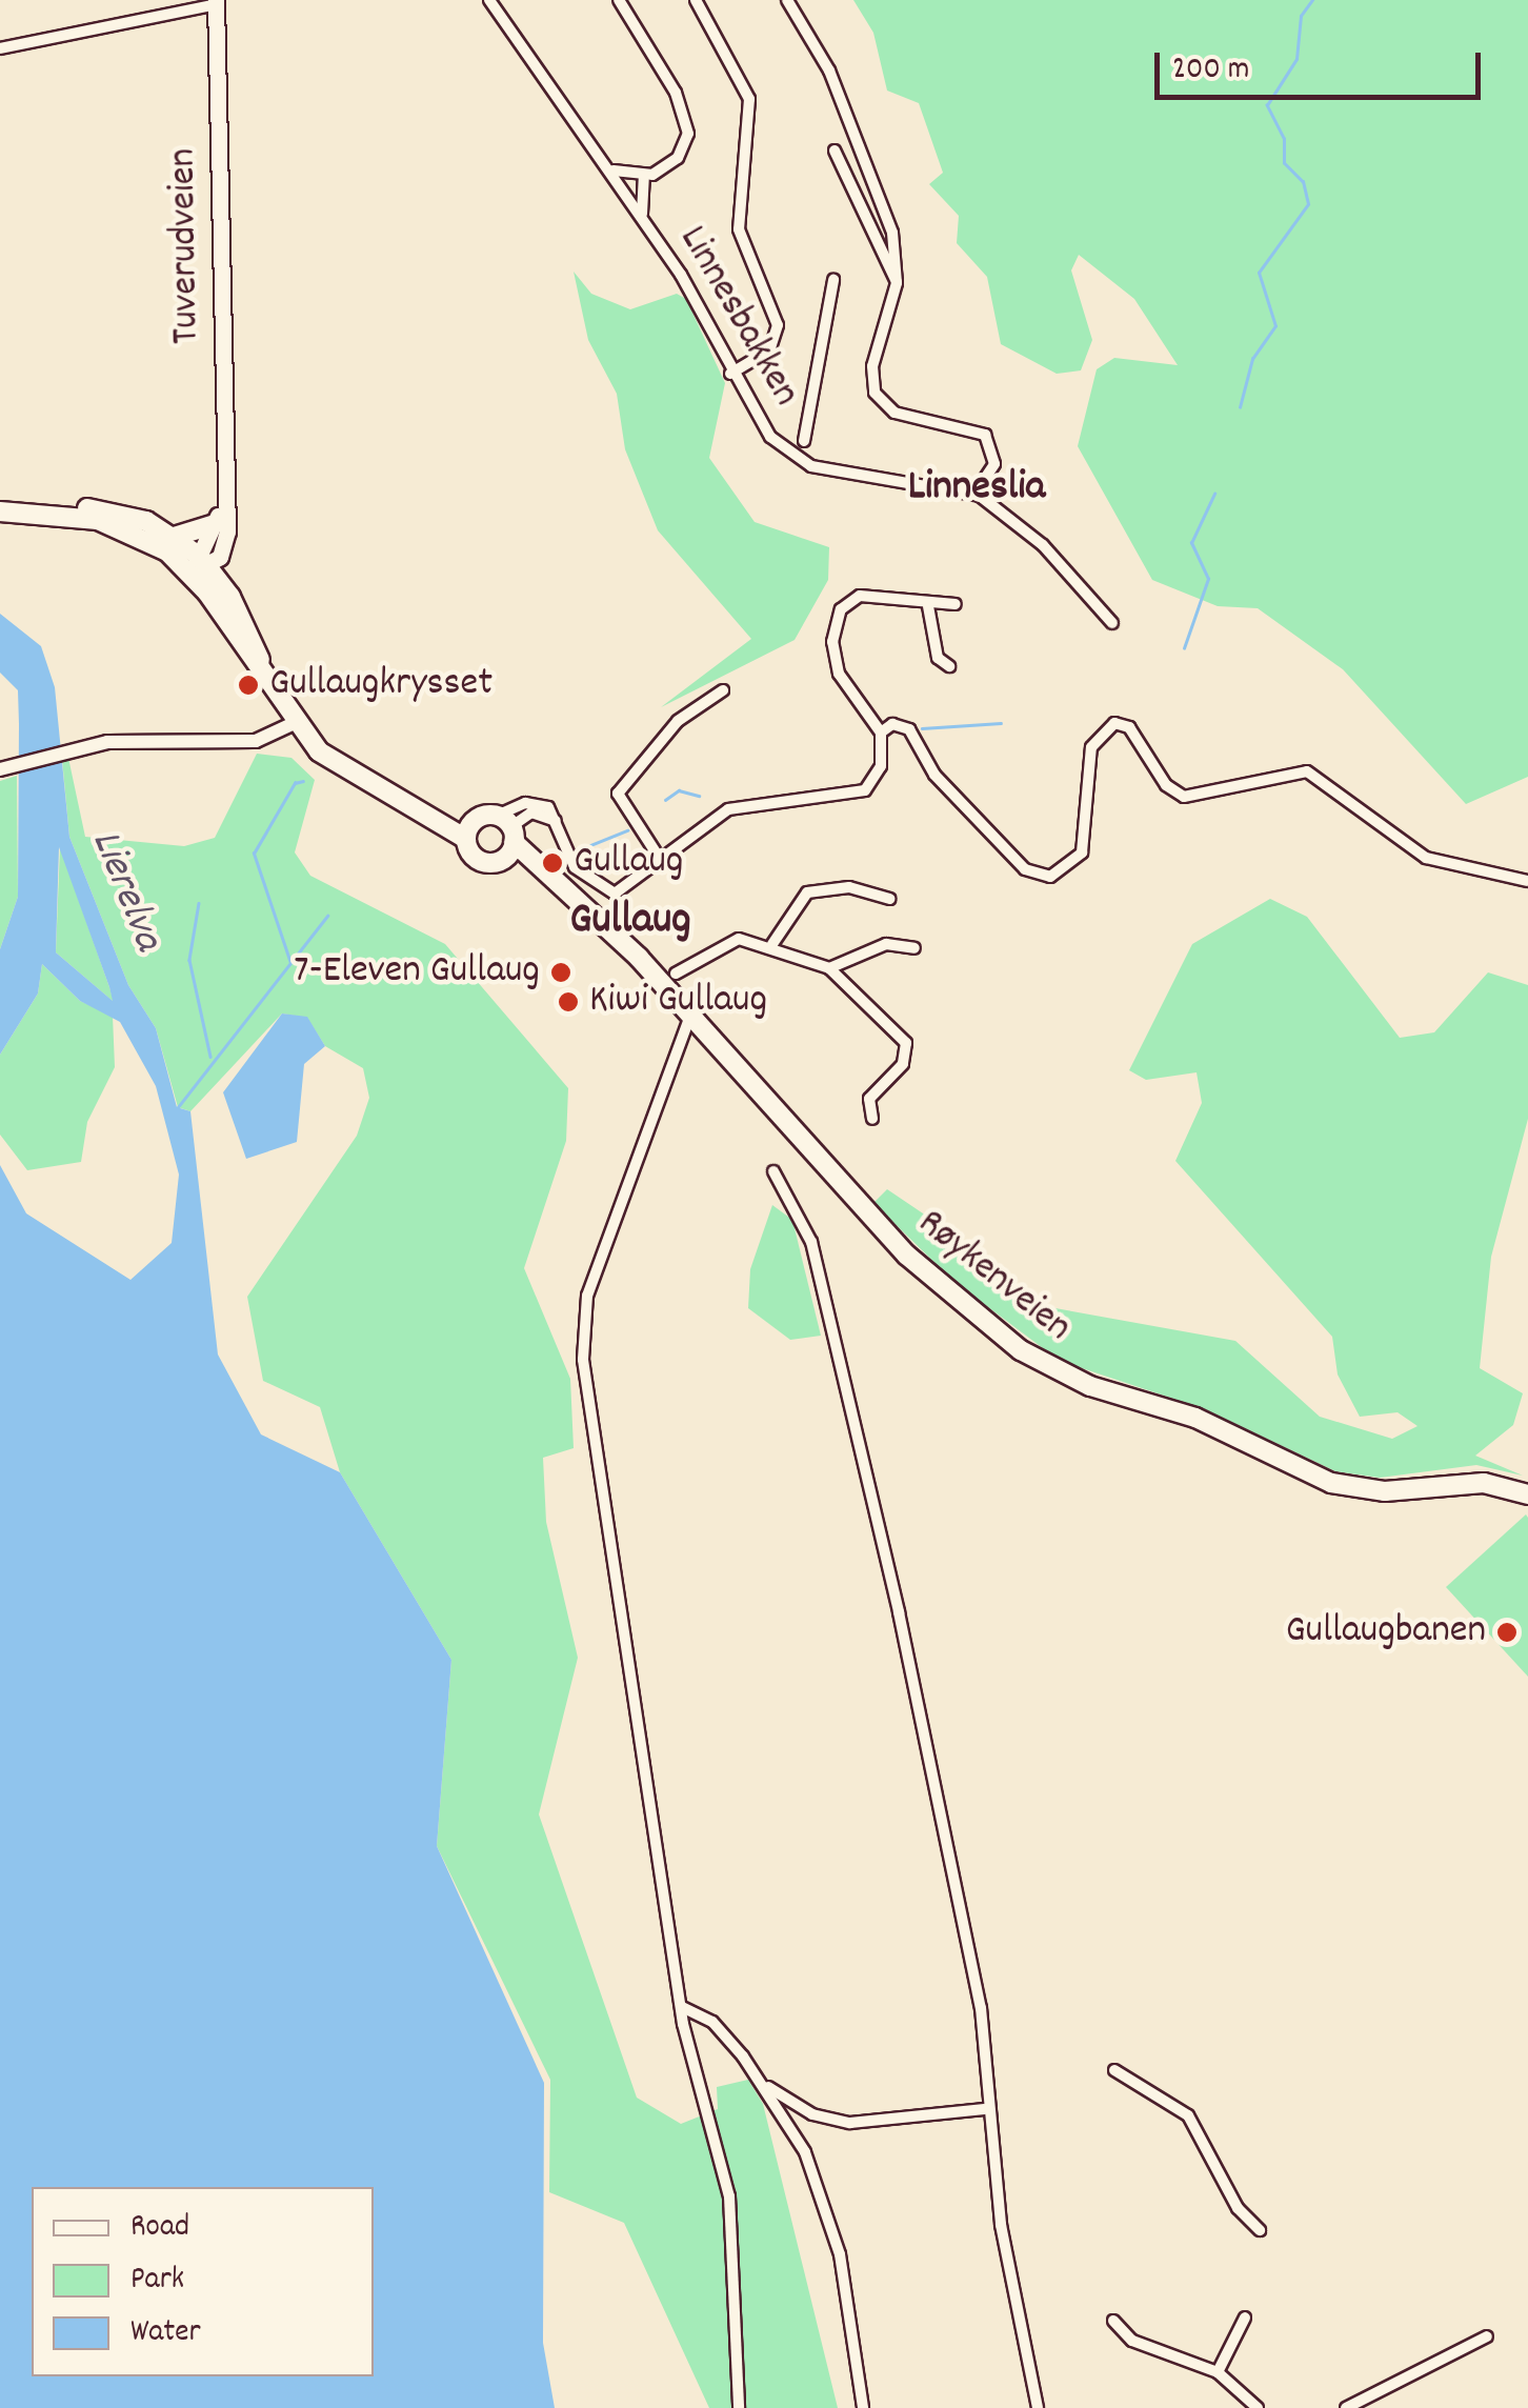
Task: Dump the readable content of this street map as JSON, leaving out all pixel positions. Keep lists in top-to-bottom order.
{
  "streets": {
    "highway": ["Røykenveien"],
    "main road": ["Tuverudveien"],
    "street": ["Linnesbakken"]
  },
  "districts": ["Linneslia", "Gullaug"],
  "water": ["Lierelva"],
  "places": [
    "Gullaugkrysset",
    "Gullaug",
    "7-Eleven Gullaug",
    "Kiwi Gullaug",
    "Gullaugbanen"
  ],
  "legend": ["Road", "Park", "Water"],
  "scale_bar": "200 m"
}
